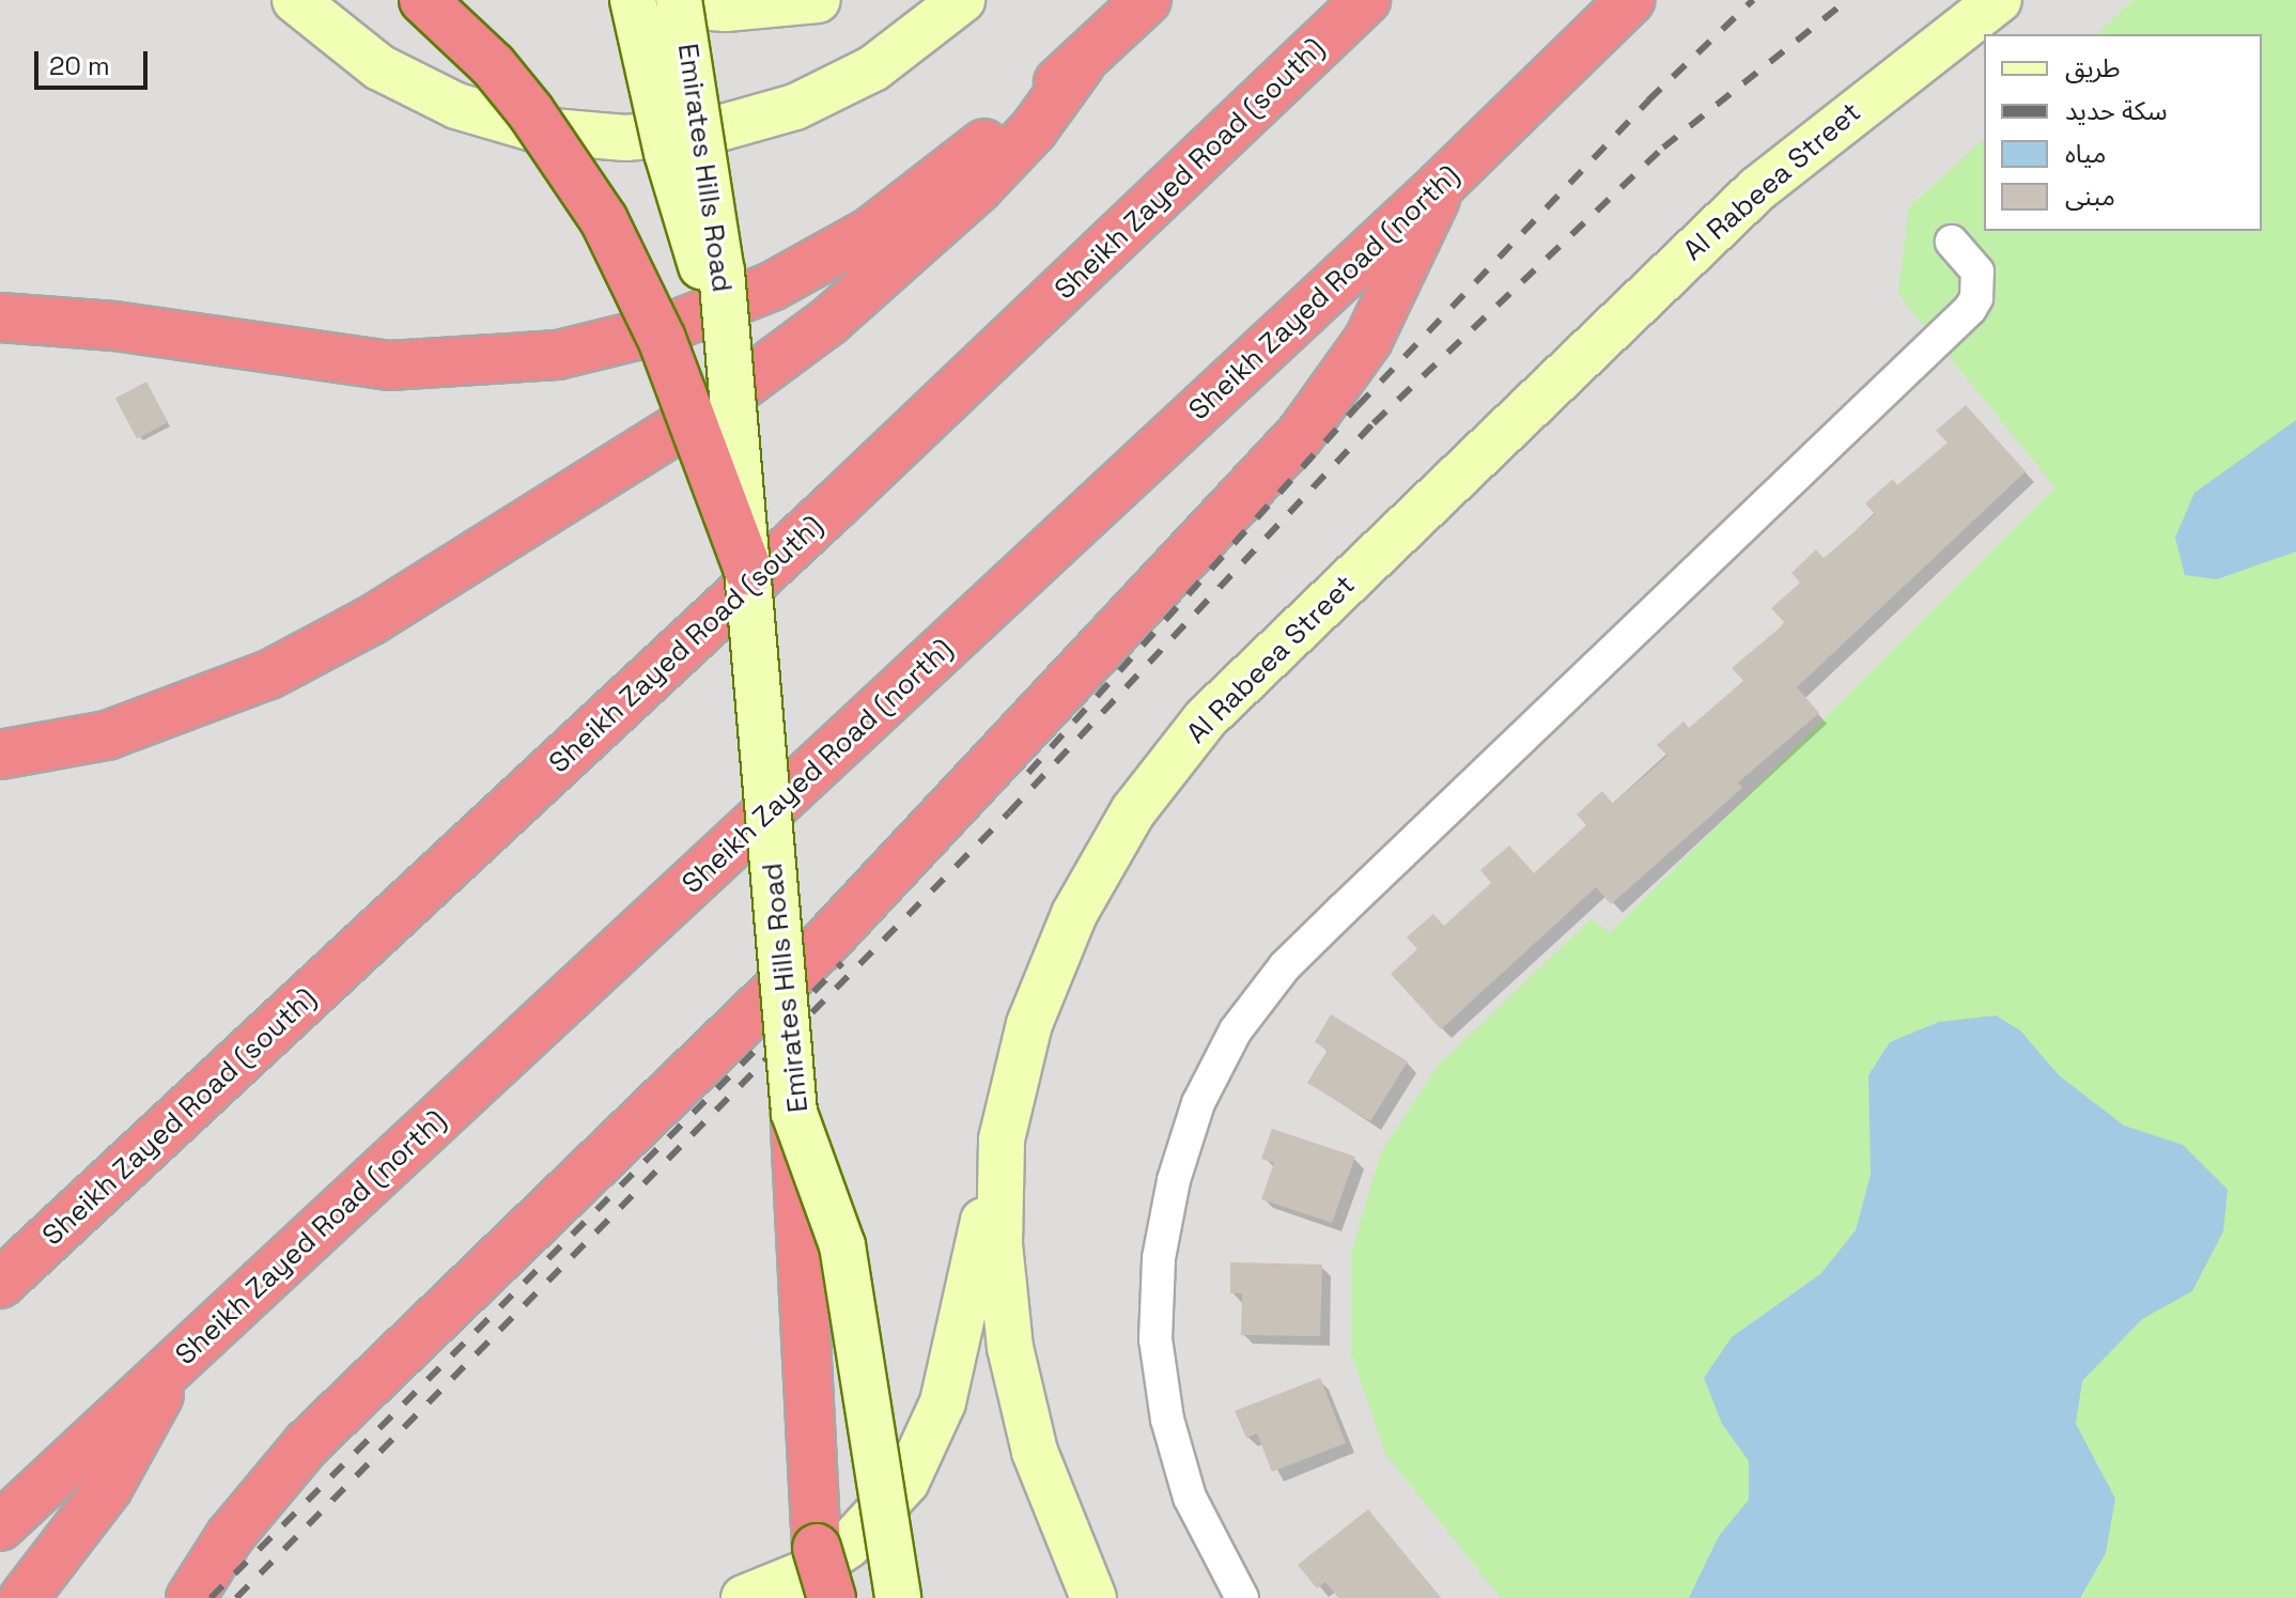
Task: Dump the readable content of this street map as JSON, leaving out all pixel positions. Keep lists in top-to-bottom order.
{
  "streets": {
    "highway": ["Sheikh Zayed Road (south)", "Sheikh Zayed Road (north)"],
    "main road": ["Emirates Hills Road", "Al Rabeea Street"]
  },
  "legend": [
    "طريق",
    "سكة حديد",
    "مياه",
    "مبنى"
  ],
  "scale_bar": "20 m"
}
